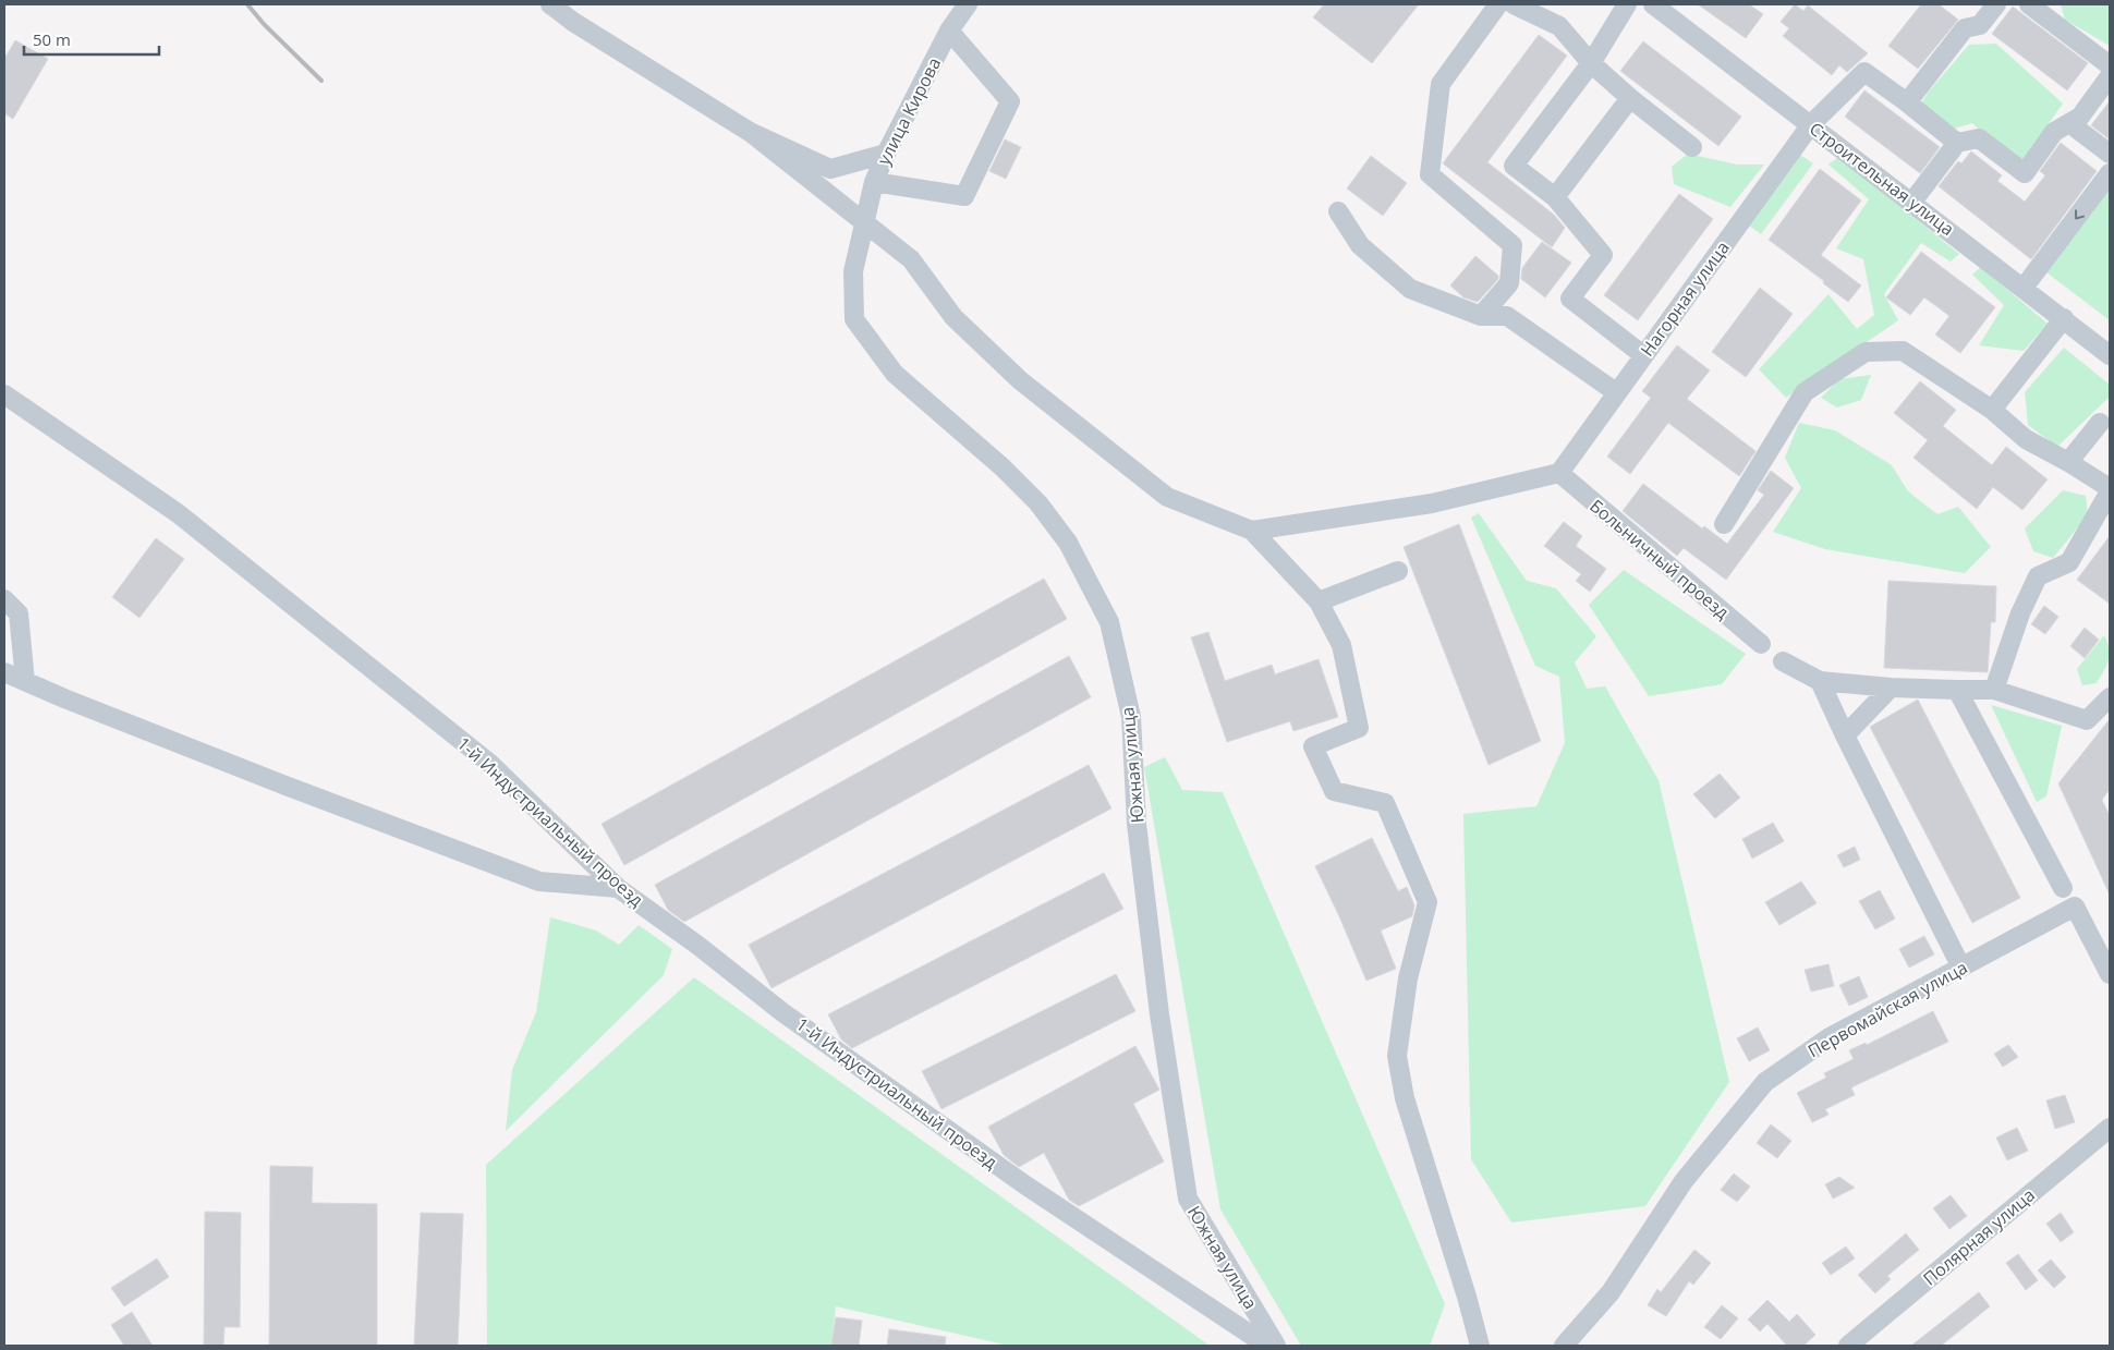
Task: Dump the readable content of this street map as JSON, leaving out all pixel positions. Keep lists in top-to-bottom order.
{
  "streets": {
    "street": [
      "улица Кирова",
      "Строительная улица",
      "Нагорная улица",
      "Больничный проезд",
      "Южная улица",
      "1-й Индустриальный проезд",
      "Первомайская улица",
      "Полярная улица"
    ]
  },
  "crossings": [
    ["улица Кирова", "Южная улица"],
    ["Строительная улица", "Нагорная улица"],
    ["Нагорная улица", "Больничный проезд"]
  ],
  "scale_bar": "50 m"
}
